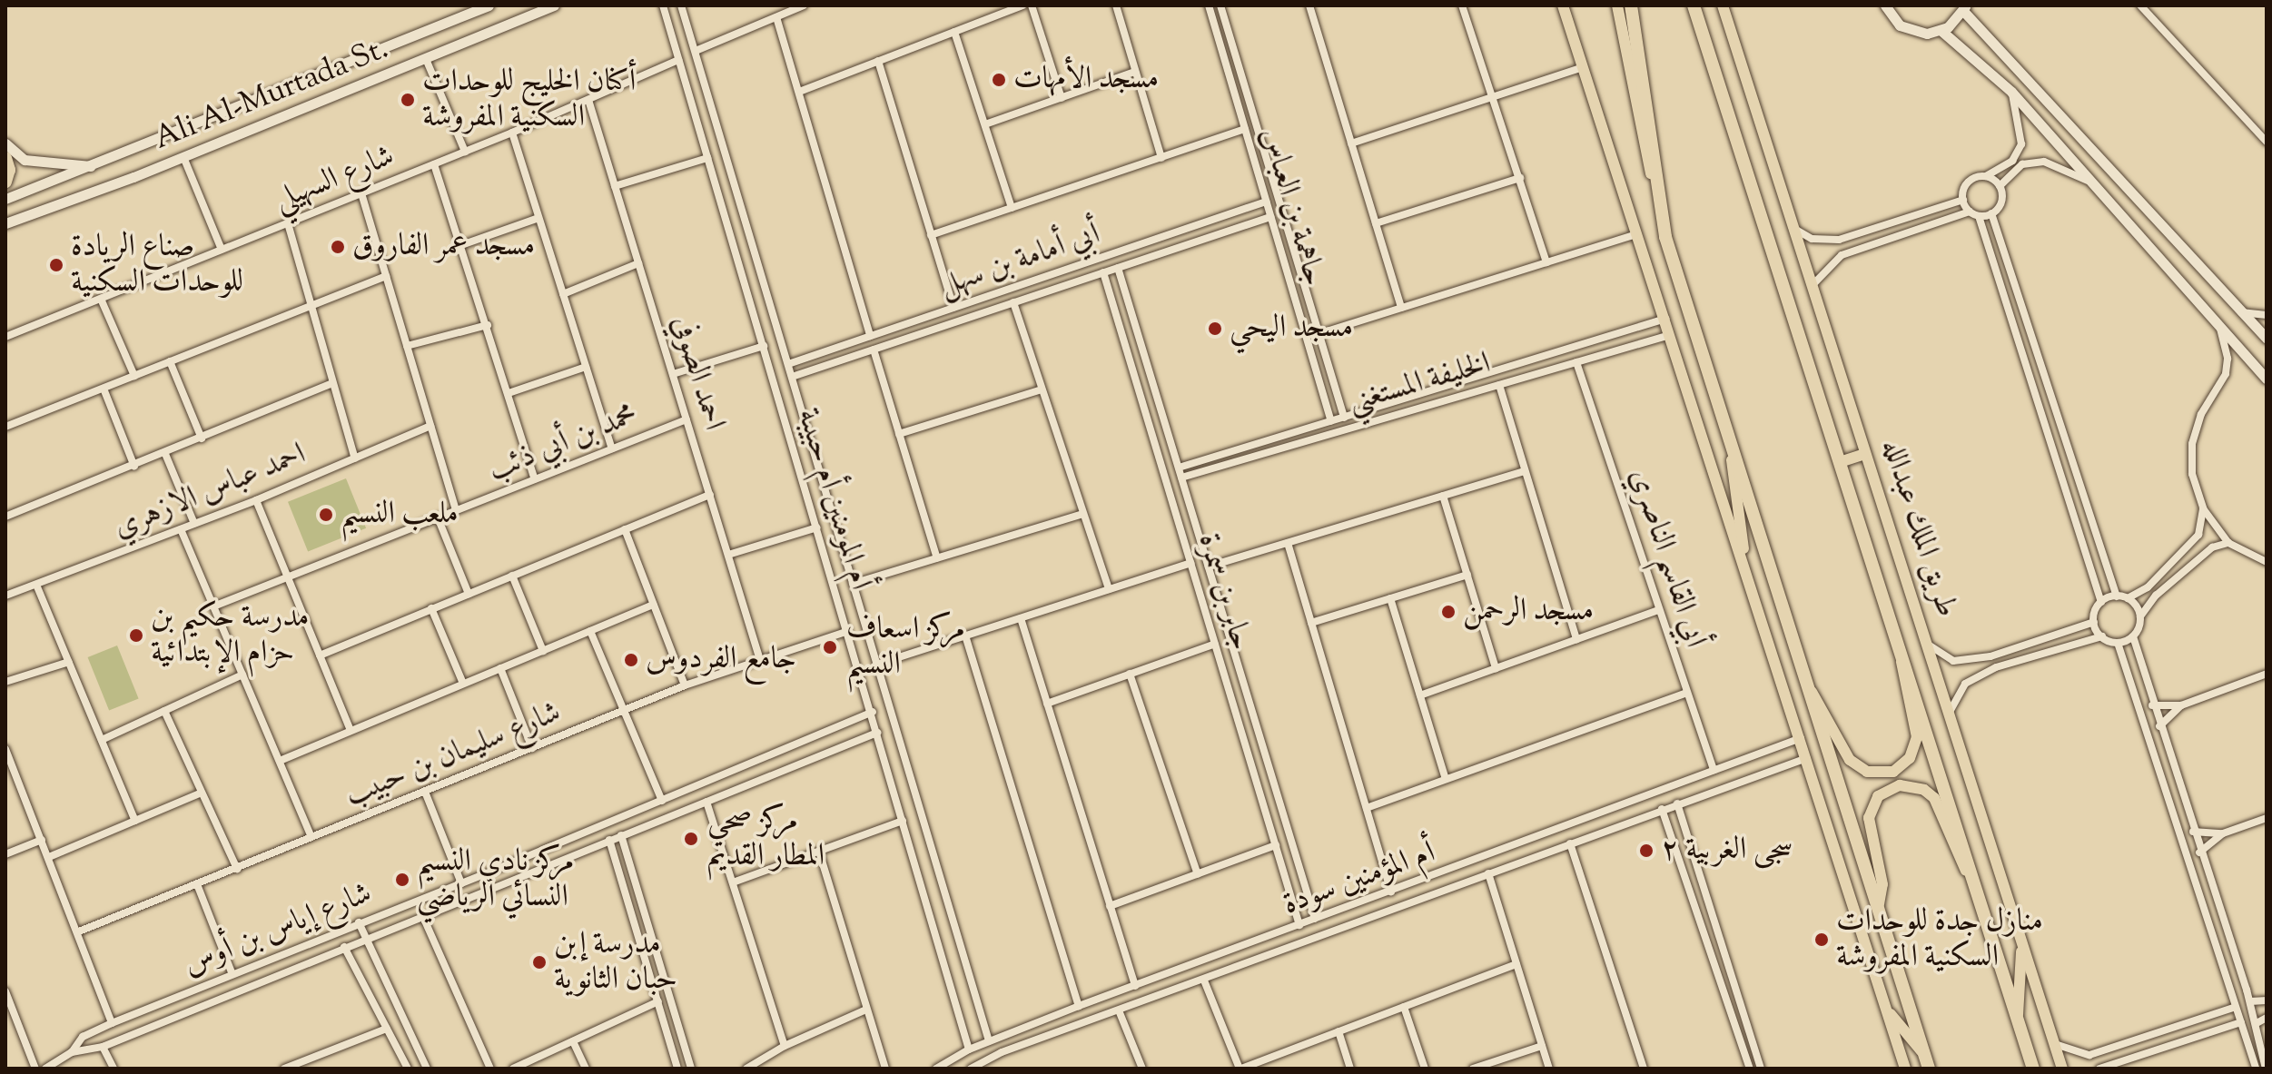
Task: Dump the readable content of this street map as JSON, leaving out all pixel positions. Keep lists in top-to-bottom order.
{
  "streets": {
    "highway": ["طريق الملك عبدالله"],
    "main road": ["Ali Al-Murtada St."],
    "street": [
      "شارع السهيلي",
      "جاهمة بن العباس",
      "أبي أمامة بن سهل",
      "احمد الصوفي",
      "الخليفة المستغني",
      "محمد بن أبي ذئب",
      "احمد عباس الازهري",
      "أم المومنين أم حبيبة",
      "أبي القاسم الناصري",
      "جابر بن سمرة",
      "شارع سليمان بن حبيب",
      "أم المؤمنين سودة",
      "شارع إياس بن أوس"
    ]
  },
  "crossings": [
    ["شارع السهيلي", "احمد الصوفي"],
    ["شارع السهيلي", "أم المومنين أم حبيبة"],
    ["جاهمة بن العباس", "أبي أمامة بن سهل"],
    ["جاهمة بن العباس", "الخليفة المستغني"],
    ["أبي أمامة بن سهل", "أم المومنين أم حبيبة"],
    ["أبي أمامة بن سهل", "جابر بن سمرة"],
    ["احمد الصوفي", "محمد بن أبي ذئب"],
    ["احمد الصوفي", "شارع سليمان بن حبيب"],
    ["الخليفة المستغني", "أبي القاسم الناصري"],
    ["الخليفة المستغني", "جابر بن سمرة"],
    ["أم المومنين أم حبيبة", "شارع سليمان بن حبيب"],
    ["أم المومنين أم حبيبة", "أم المؤمنين سودة"],
    ["أم المومنين أم حبيبة", "شارع إياس بن أوس"],
    ["أبي القاسم الناصري", "أم المؤمنين سودة"],
    ["جابر بن سمرة", "أم المؤمنين سودة"]
  ],
  "places": [
    "مسجد الأمهات",
    "أكنان الخليج للوحدات السكنية المفروشة",
    "مسجد عمر الفاروق",
    "صناع الريادة للوحدات السكنية",
    "مسجد اليحي",
    "ملعب النسيم",
    "مسجد الرحمن",
    "مدرسة حكيم بن حزام الإبتدائية",
    "مركز اسعاف النسيم",
    "جامع الفردوس",
    "مركز صحي المطار القديم",
    "سجى الغربية ٢",
    "مركز نادي النسيم النسائي الرياضي",
    "منازل جدة للوحدات السكنية المفروشة",
    "مدرسة إبن حبان الثانوية"
  ]
}
